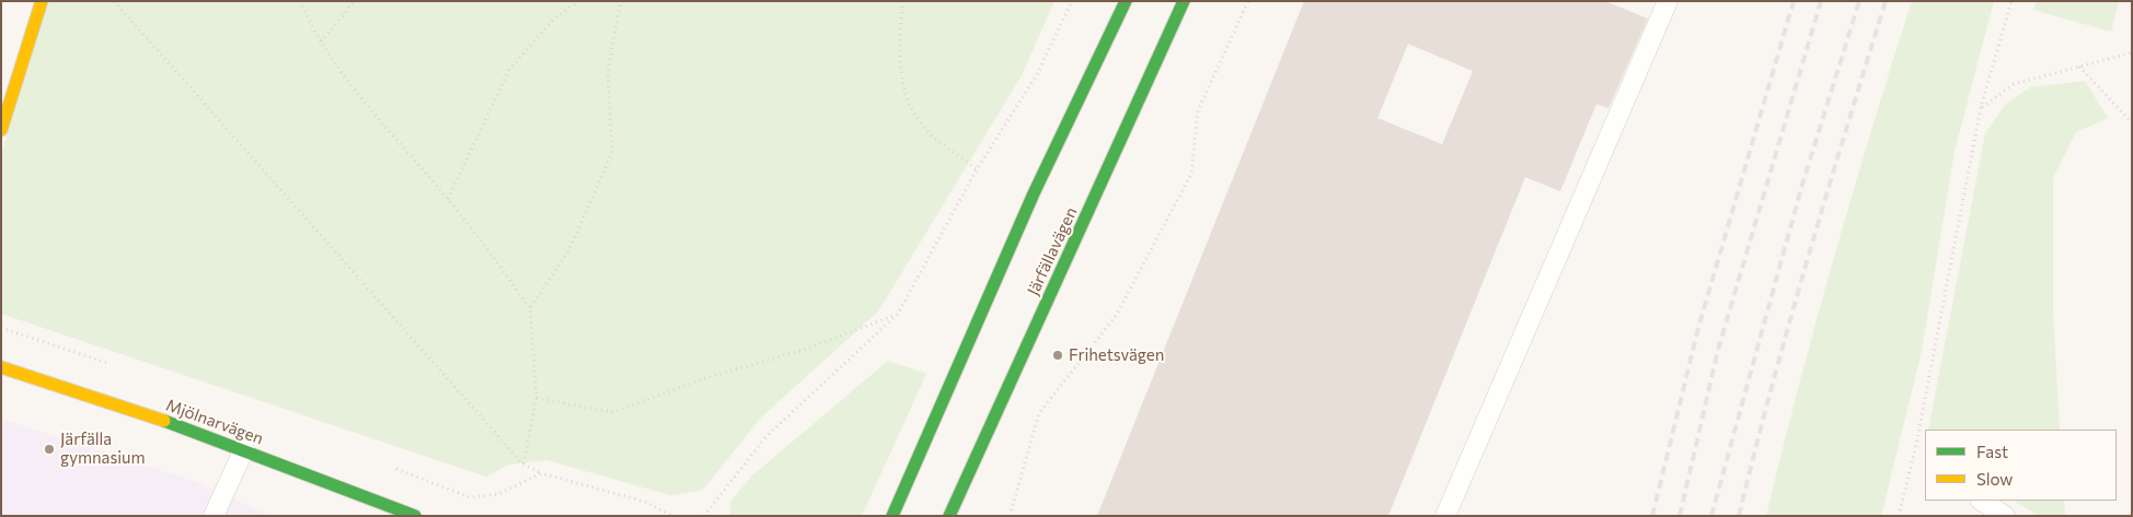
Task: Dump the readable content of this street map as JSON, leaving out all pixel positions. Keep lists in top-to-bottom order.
{
  "streets": {
    "street": ["Järfällavägen", "Mjölnarvägen"]
  },
  "places": ["Frihetsvägen", "Järfälla gymnasium"],
  "legend": ["Fast", "Slow"]
}
